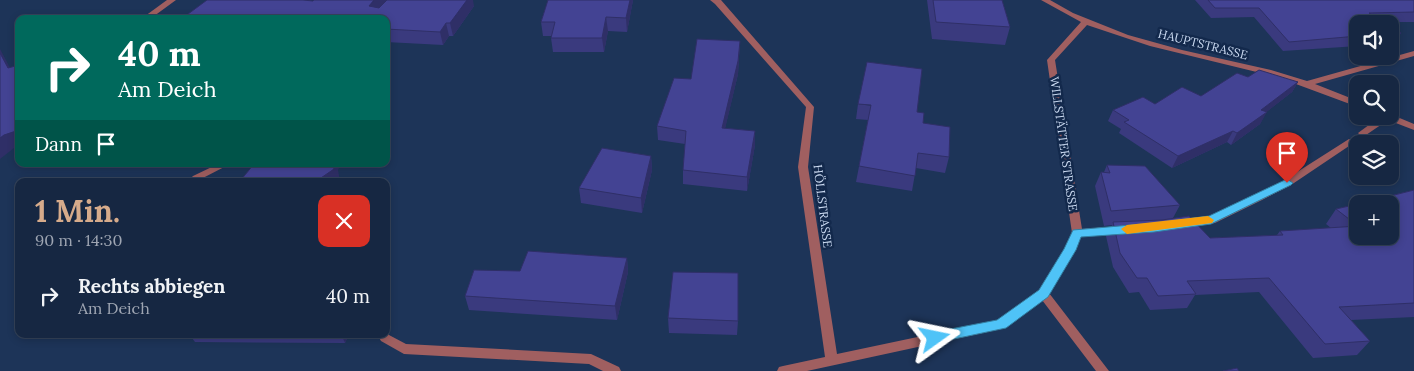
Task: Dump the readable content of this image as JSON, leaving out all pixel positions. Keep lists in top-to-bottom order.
{
  "streets": {
    "street": ["HAUPTSTRASSE", "WILLSTÄTTER STRASSE", "HÖLLSTRASSE"]
  },
  "crossings": [
    ["HAUPTSTRASSE", "WILLSTÄTTER STRASSE"]
  ],
  "page": {
    "map_buttons": "+",
    "turn": ["40 m", "Am Deich"],
    "then": "Dann",
    "heading": ["1 Min.", "90 m · 14:30"],
    "list": [
      {
        "name": "Rechts abbiegen",
        "note": "Am Deich",
        "value": "40 m"
      }
    ]
  }
}
